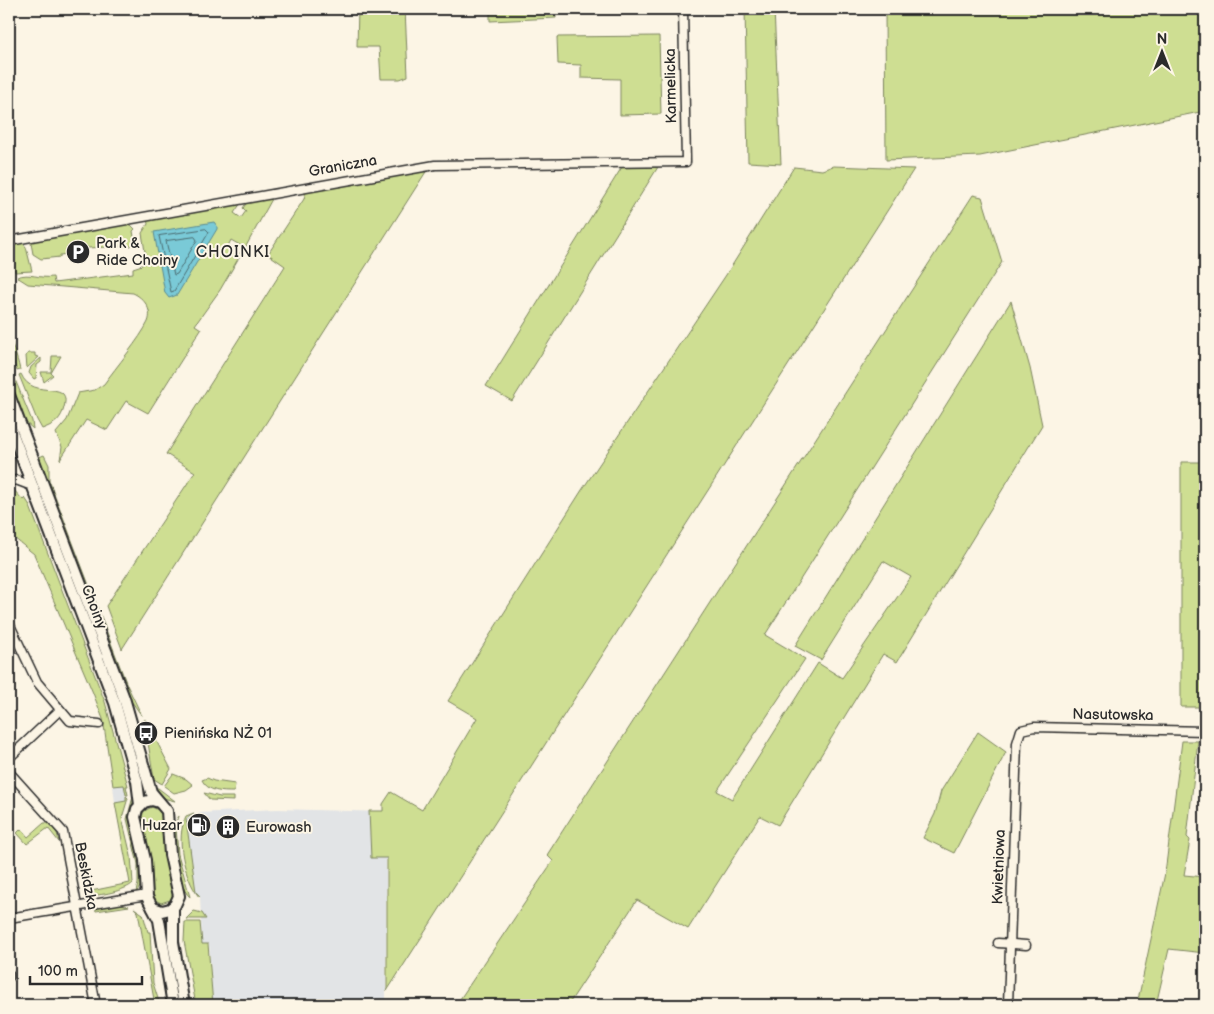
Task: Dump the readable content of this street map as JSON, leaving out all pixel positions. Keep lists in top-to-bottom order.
{
  "streets": {
    "street": [
      "Karmelicka",
      "Graniczna",
      "Choiny",
      "Nasutowska",
      "Kwietniowa",
      "Beskidzka"
    ]
  },
  "crossings": [
    ["Karmelicka", "Graniczna"],
    ["Nasutowska", "Kwietniowa"]
  ],
  "districts": ["CHOINKI"],
  "places": {
    "parking": ["Park & Ride Choiny"],
    "bus stop": ["Pienińska NŻ 01"],
    "fuel station": ["Huzar"],
    "building": ["Eurowash"]
  },
  "scale_bar": "100 m",
  "north": "top"
}
